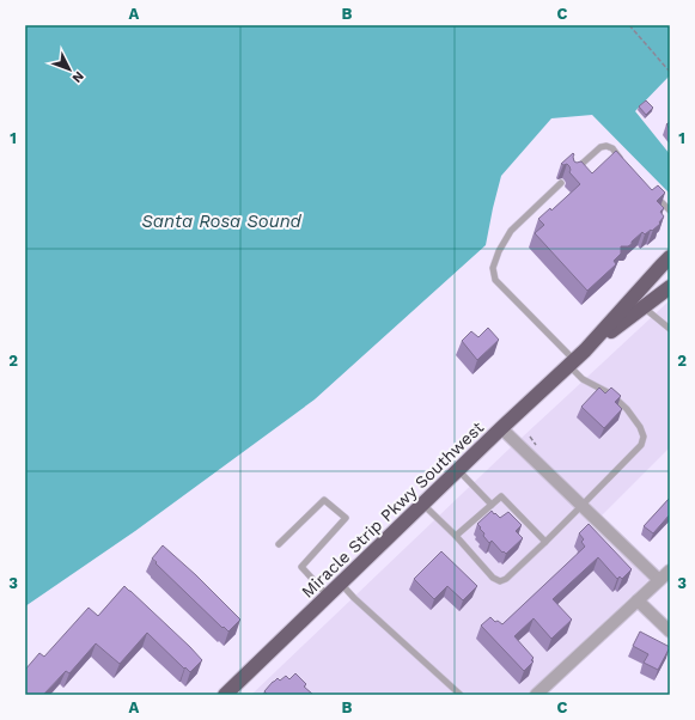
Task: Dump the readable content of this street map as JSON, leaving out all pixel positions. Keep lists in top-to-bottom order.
{
  "streets": {
    "highway": ["Miracle Strip Pkwy Southwest"]
  },
  "water": ["Santa Rosa Sound"],
  "north": "bottom right",
  "grid": {
    "columns": ["A", "B", "C"],
    "rows": ["1", "2", "3"]
  }
}
